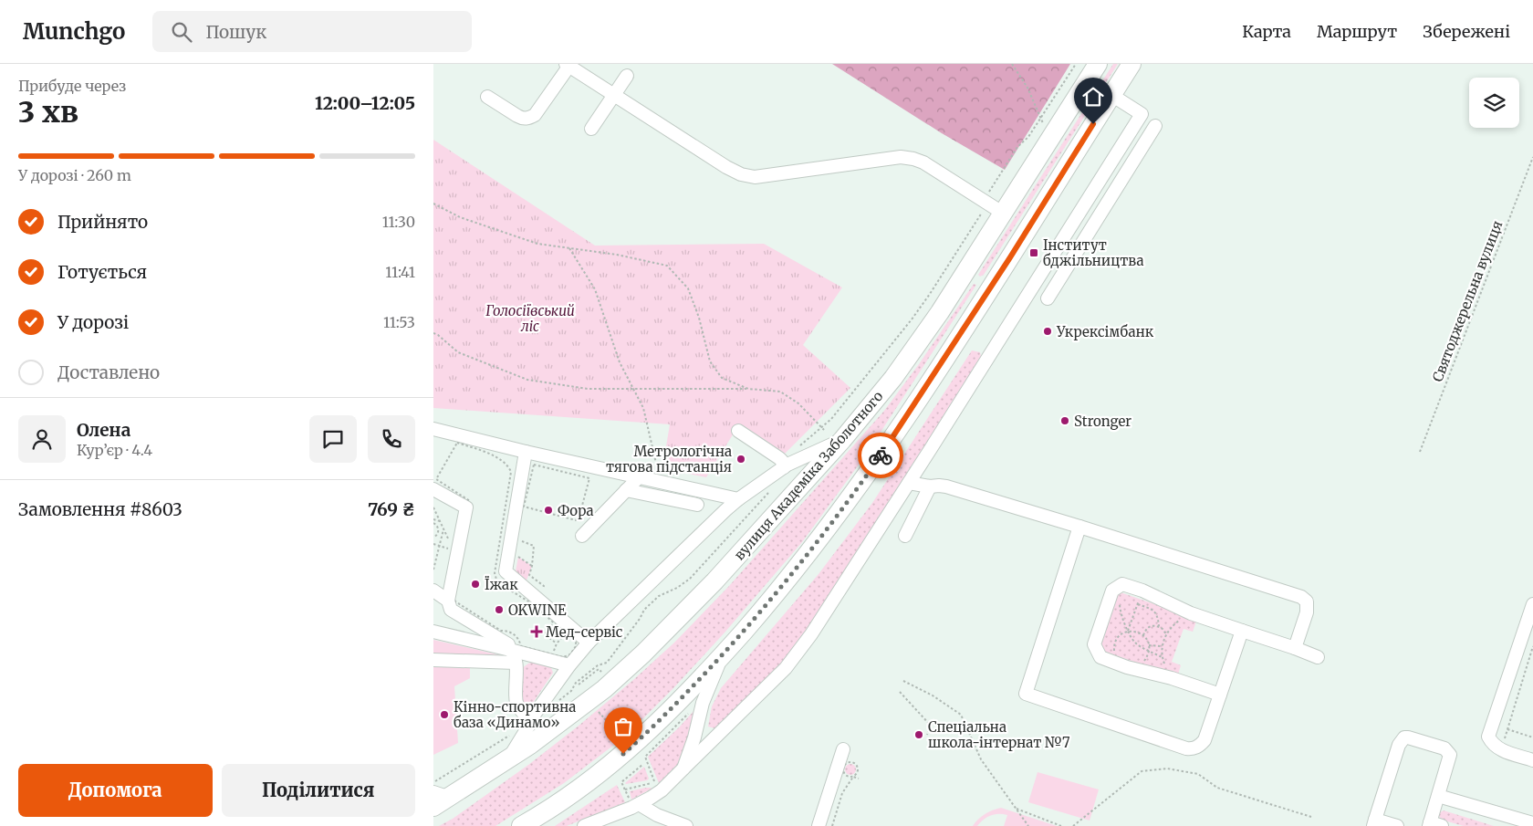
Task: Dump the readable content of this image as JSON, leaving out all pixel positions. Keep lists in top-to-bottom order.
{
  "streets": {
    "highway": ["вулиця Академіка Заболотного"],
    "path": ["Святоджерельна вулиця"]
  },
  "parks": ["Голосіївський ліс"],
  "places": {
    "transit": ["Інститут бджільництва"],
    "other": [
      "Укрексімбанк",
      "Stronger",
      "Метрологічна тягова підстанція",
      "Фора",
      "Їжак",
      "OKWINE",
      "Кінно-спортивна база «Динамо»",
      "Спеціальна школа-інтернат №7"
    ],
    "health": ["Мед-сервіс"]
  },
  "page": {
    "header": "Munchgo",
    "search": "Пошук",
    "nav": ["Карта", "Маршрут", "Збережені"],
    "heading": ["3 хв", "Прибуде через", "12:00–12:05"],
    "panel": [
      "Олена",
      "Кур’єр · 4.4",
      "Замовлення #8603",
      "769 ₴"
    ],
    "bar": "У дорозі · 260 m",
    "list": [
      ["Прийнято", "11:30"],
      ["Готується", "11:41"],
      ["У дорозі", "11:53"],
      "Доставлено"
    ],
    "buttons": ["Допомога", "Поділитися"]
  }
}
